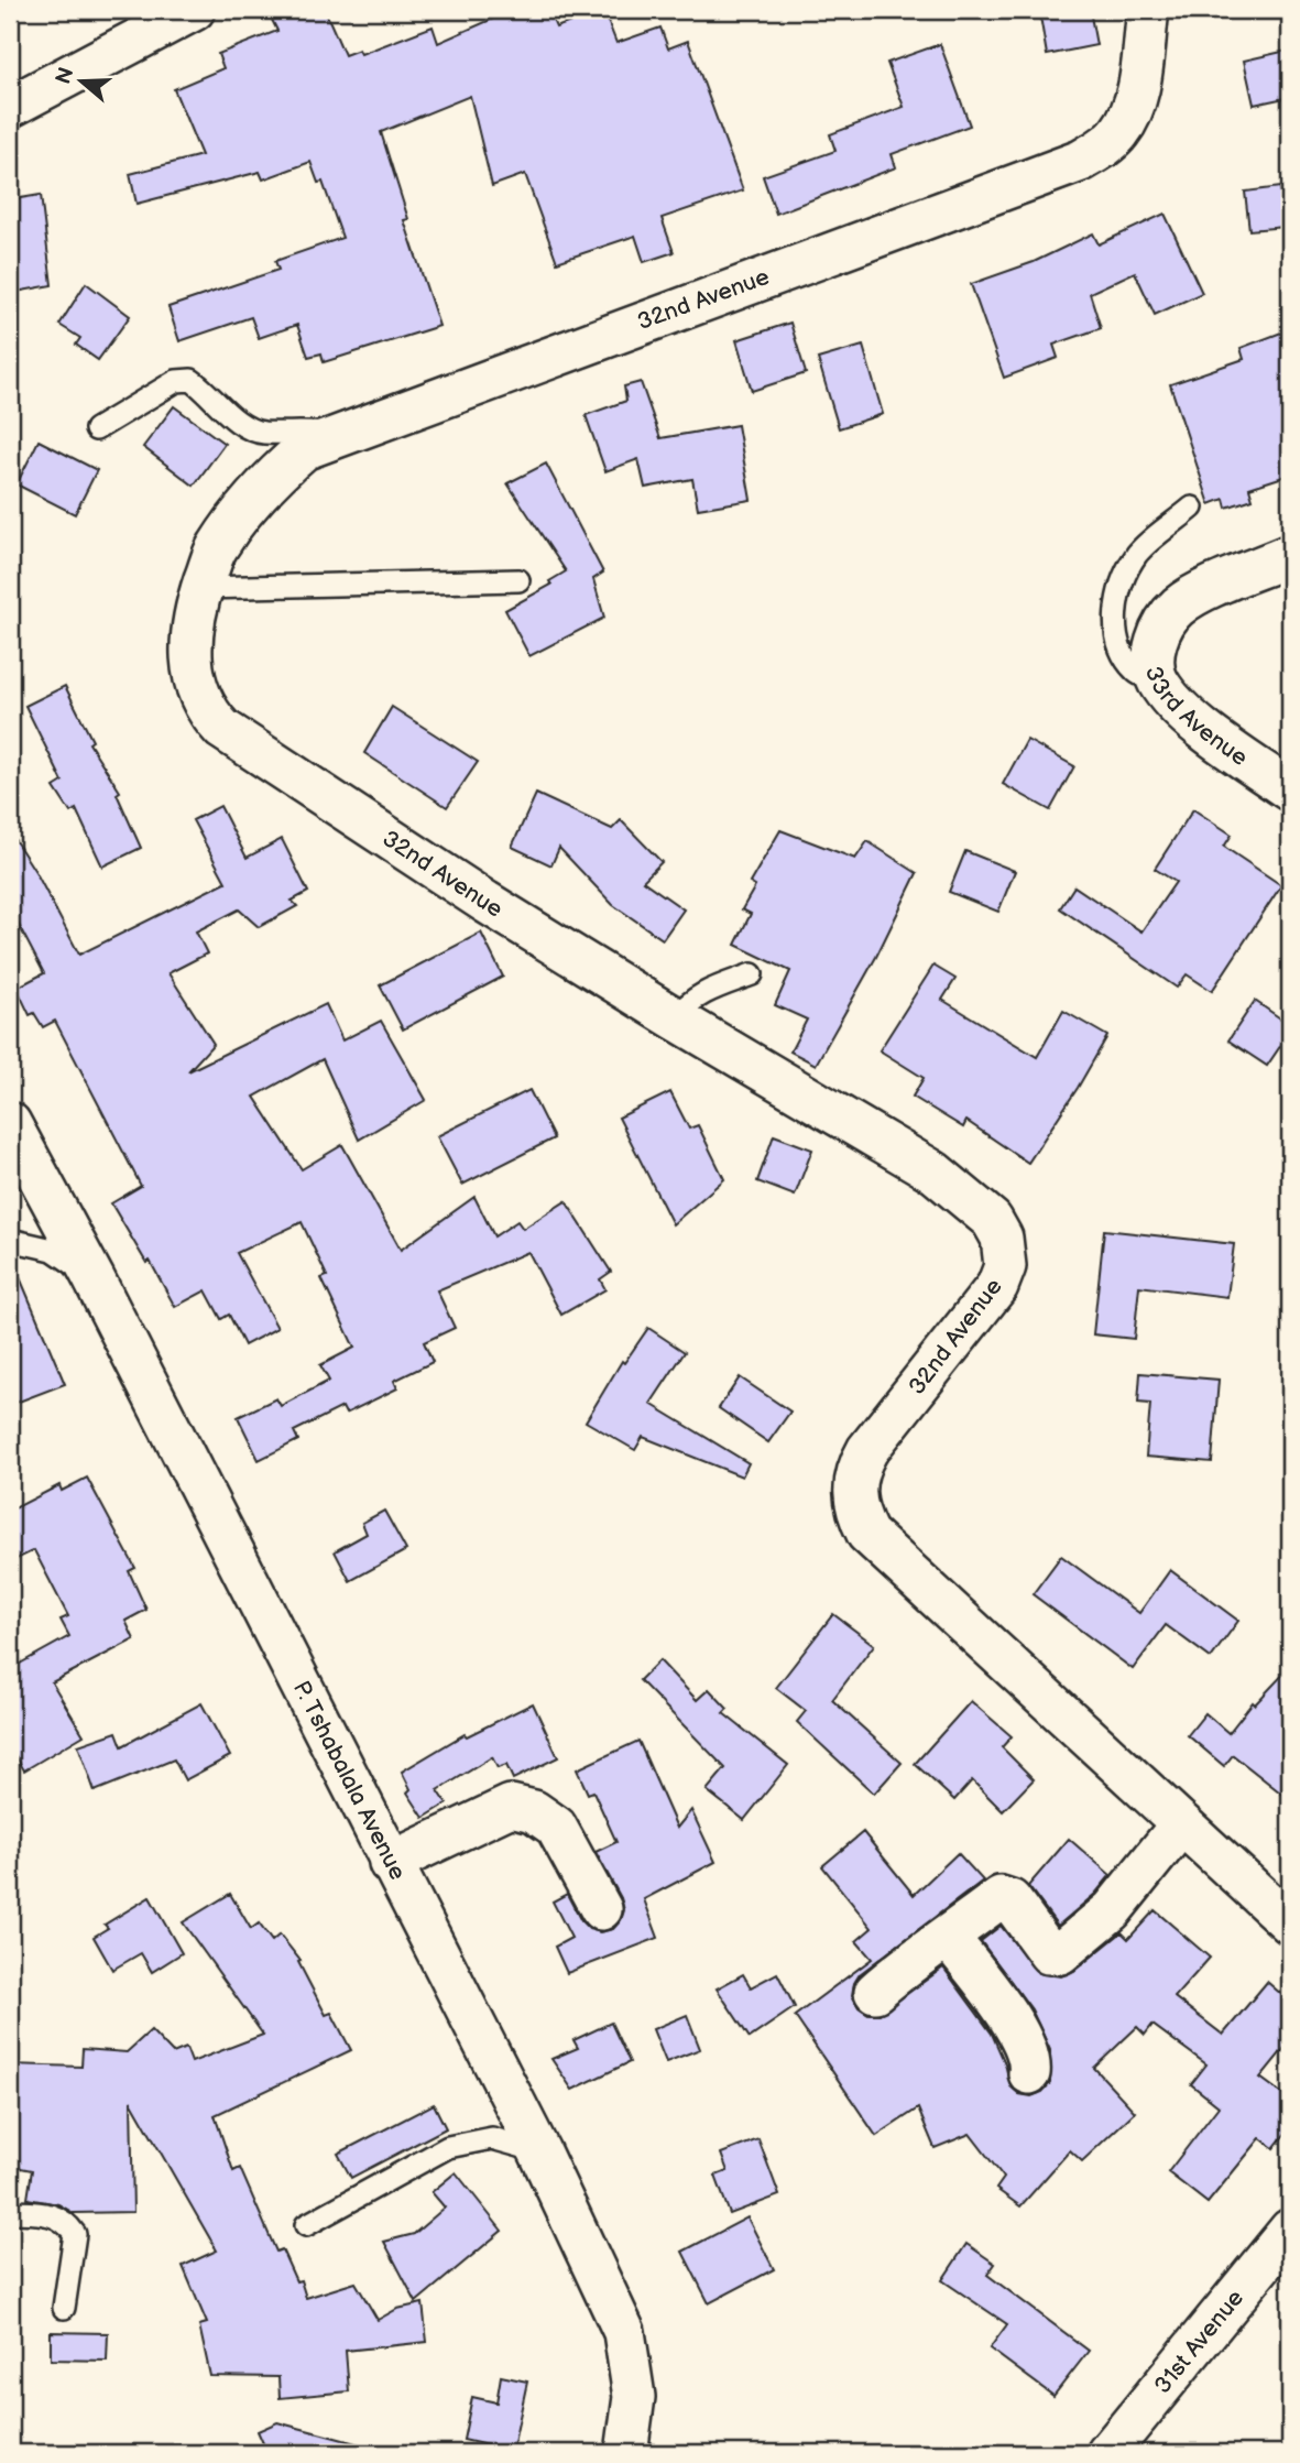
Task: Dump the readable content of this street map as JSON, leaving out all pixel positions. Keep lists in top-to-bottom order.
{
  "streets": {
    "street": [
      "32nd Avenue",
      "33rd Avenue",
      "P. Tshabalala Avenue",
      "31st Avenue"
    ]
  },
  "north": "left"
}
